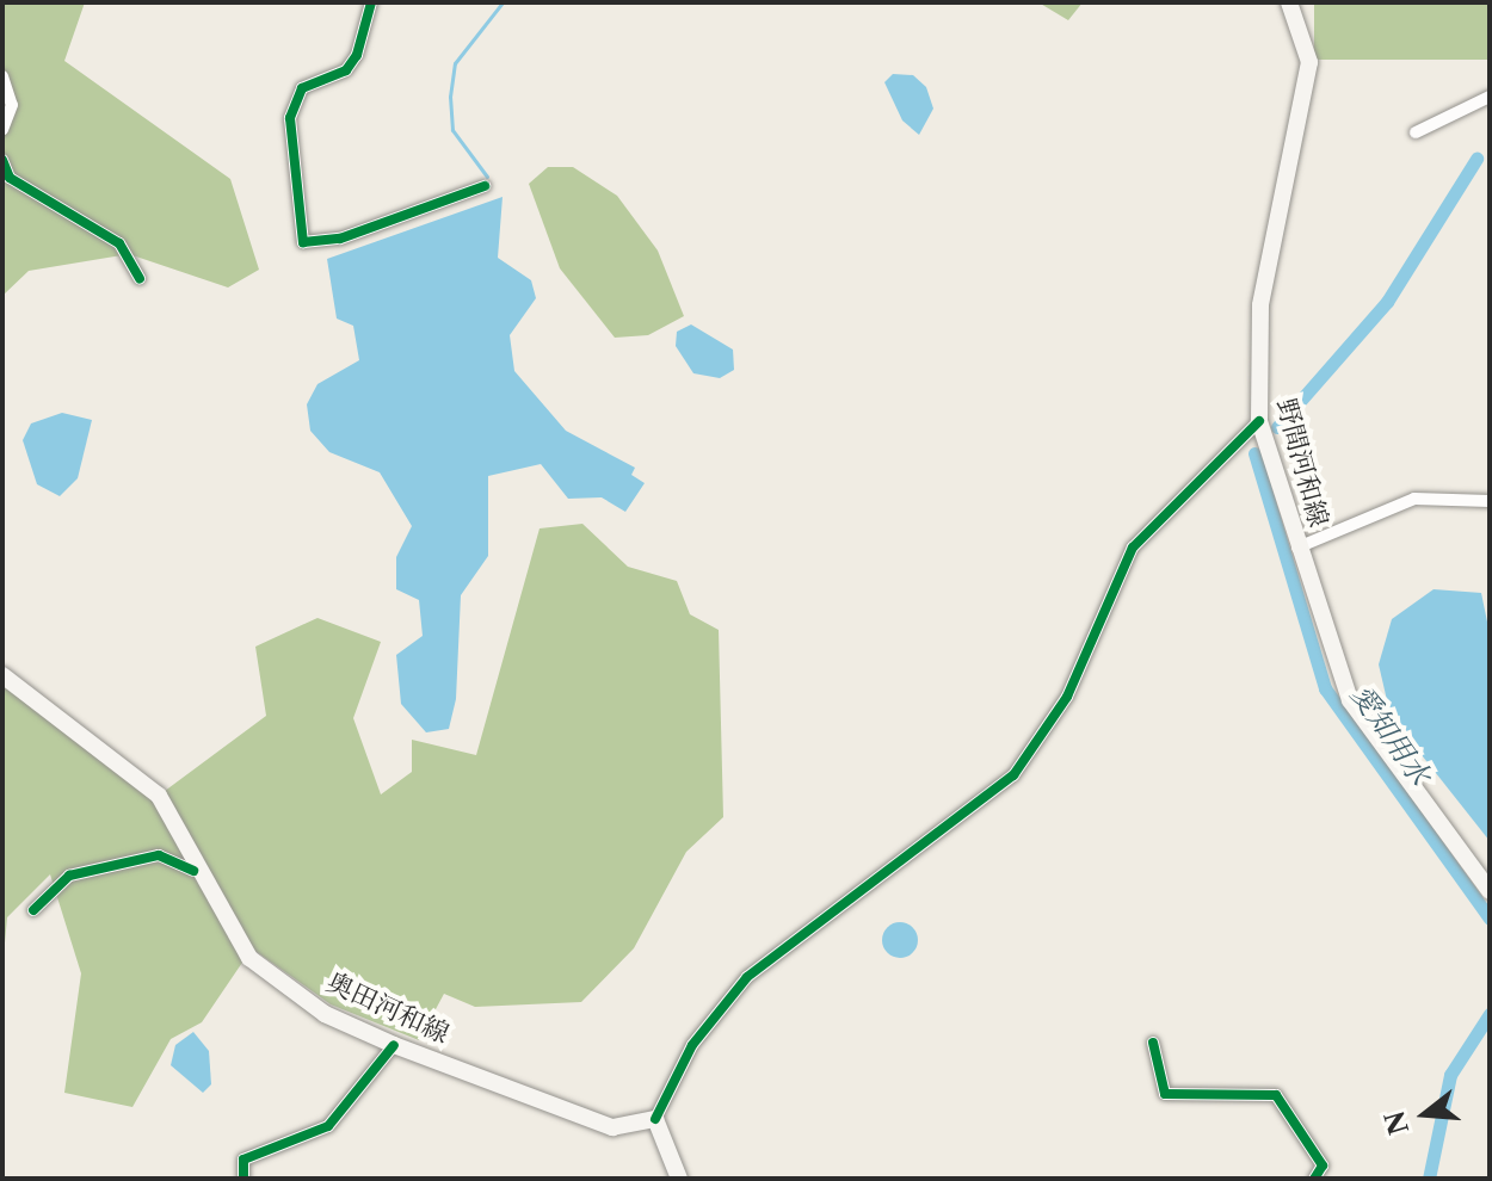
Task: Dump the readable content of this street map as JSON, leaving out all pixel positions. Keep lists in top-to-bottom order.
{
  "streets": {
    "main road": ["野間河和線", "奥田河和線"]
  },
  "water": ["愛知用水"],
  "north": "left"
}
